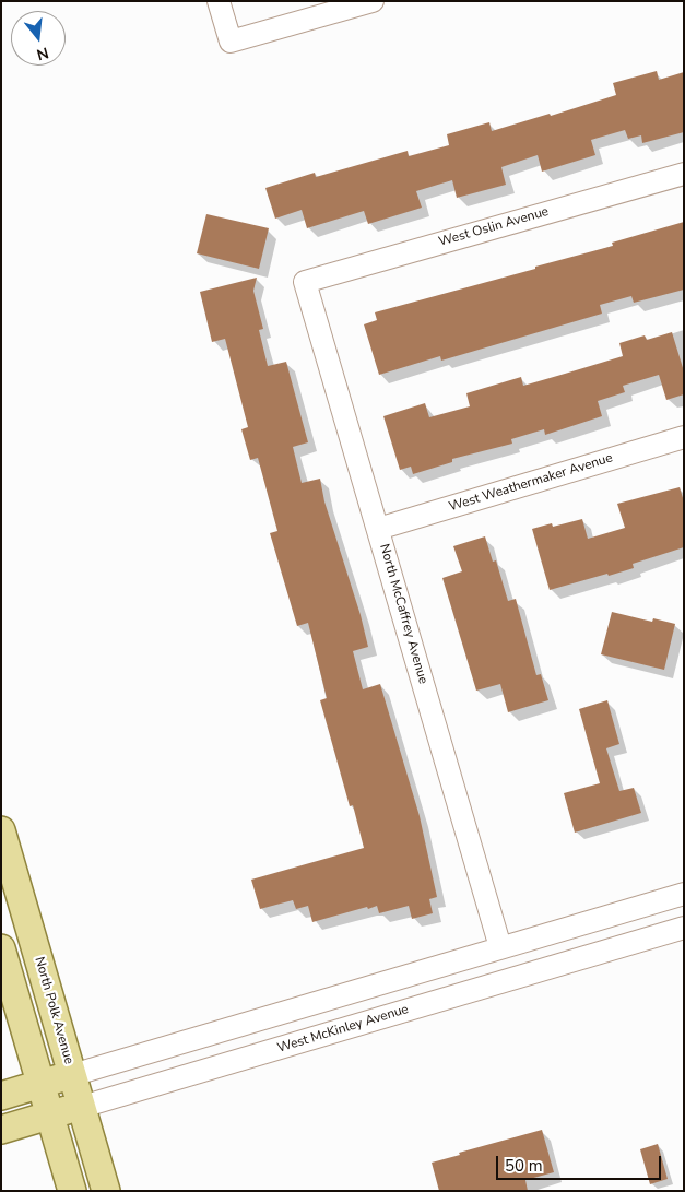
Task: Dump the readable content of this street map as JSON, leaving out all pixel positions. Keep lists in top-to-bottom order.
{
  "streets": {
    "main road": ["North Polk Avenue", "West McKinley Avenue"],
    "street": ["West Oslin Avenue", "West Weathermaker Avenue", "North McCaffrey Avenue"]
  },
  "crossings": [
    ["West Oslin Avenue", "North McCaffrey Avenue"],
    ["West Weathermaker Avenue", "North McCaffrey Avenue"],
    ["North Polk Avenue", "West McKinley Avenue"]
  ],
  "scale_bar": "50 m",
  "north": "bottom"
}
